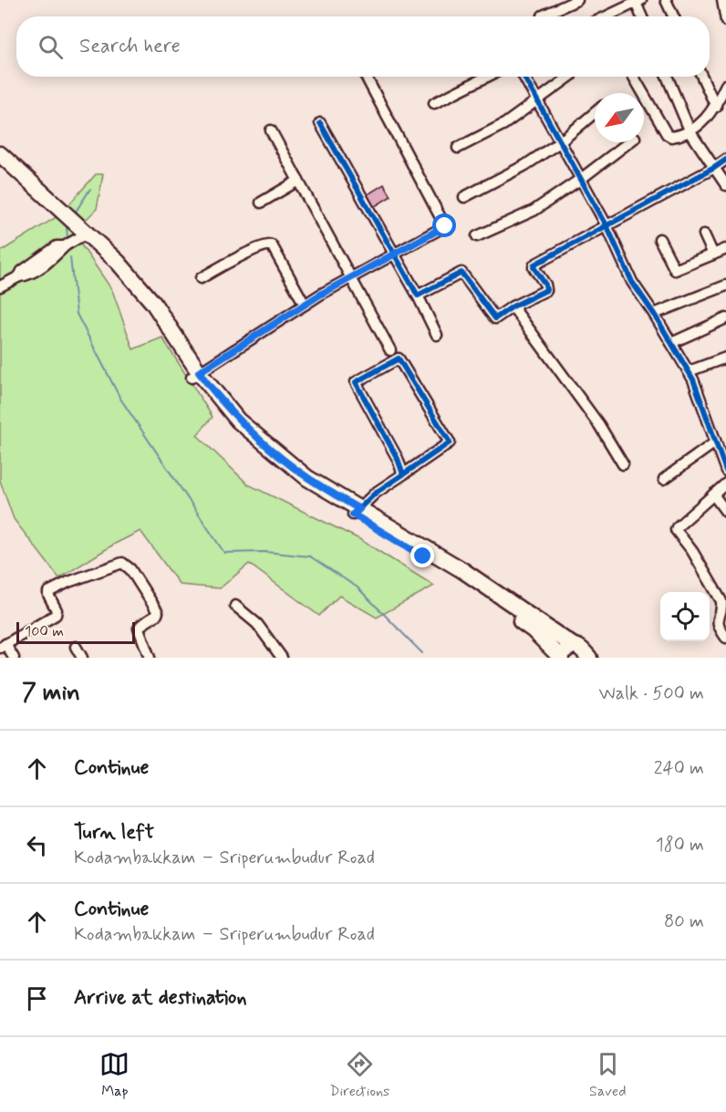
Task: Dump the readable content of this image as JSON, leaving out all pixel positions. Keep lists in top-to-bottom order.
{
  "scale_bar": "100 m",
  "north": "bottom left",
  "page": {
    "search": "Search here",
    "scale": "100 m",
    "heading": ["7 min", "Walk · 500 m"],
    "list": [
      ["Continue", "240 m"],
      ["Turn left", "Kodambakkam – Sriperumbudur Road", "180 m"],
      ["Continue", "Kodambakkam – Sriperumbudur Road", "80 m"],
      "Arrive at destination"
    ],
    "nav": ["Map", "Directions", "Saved"]
  }
}
